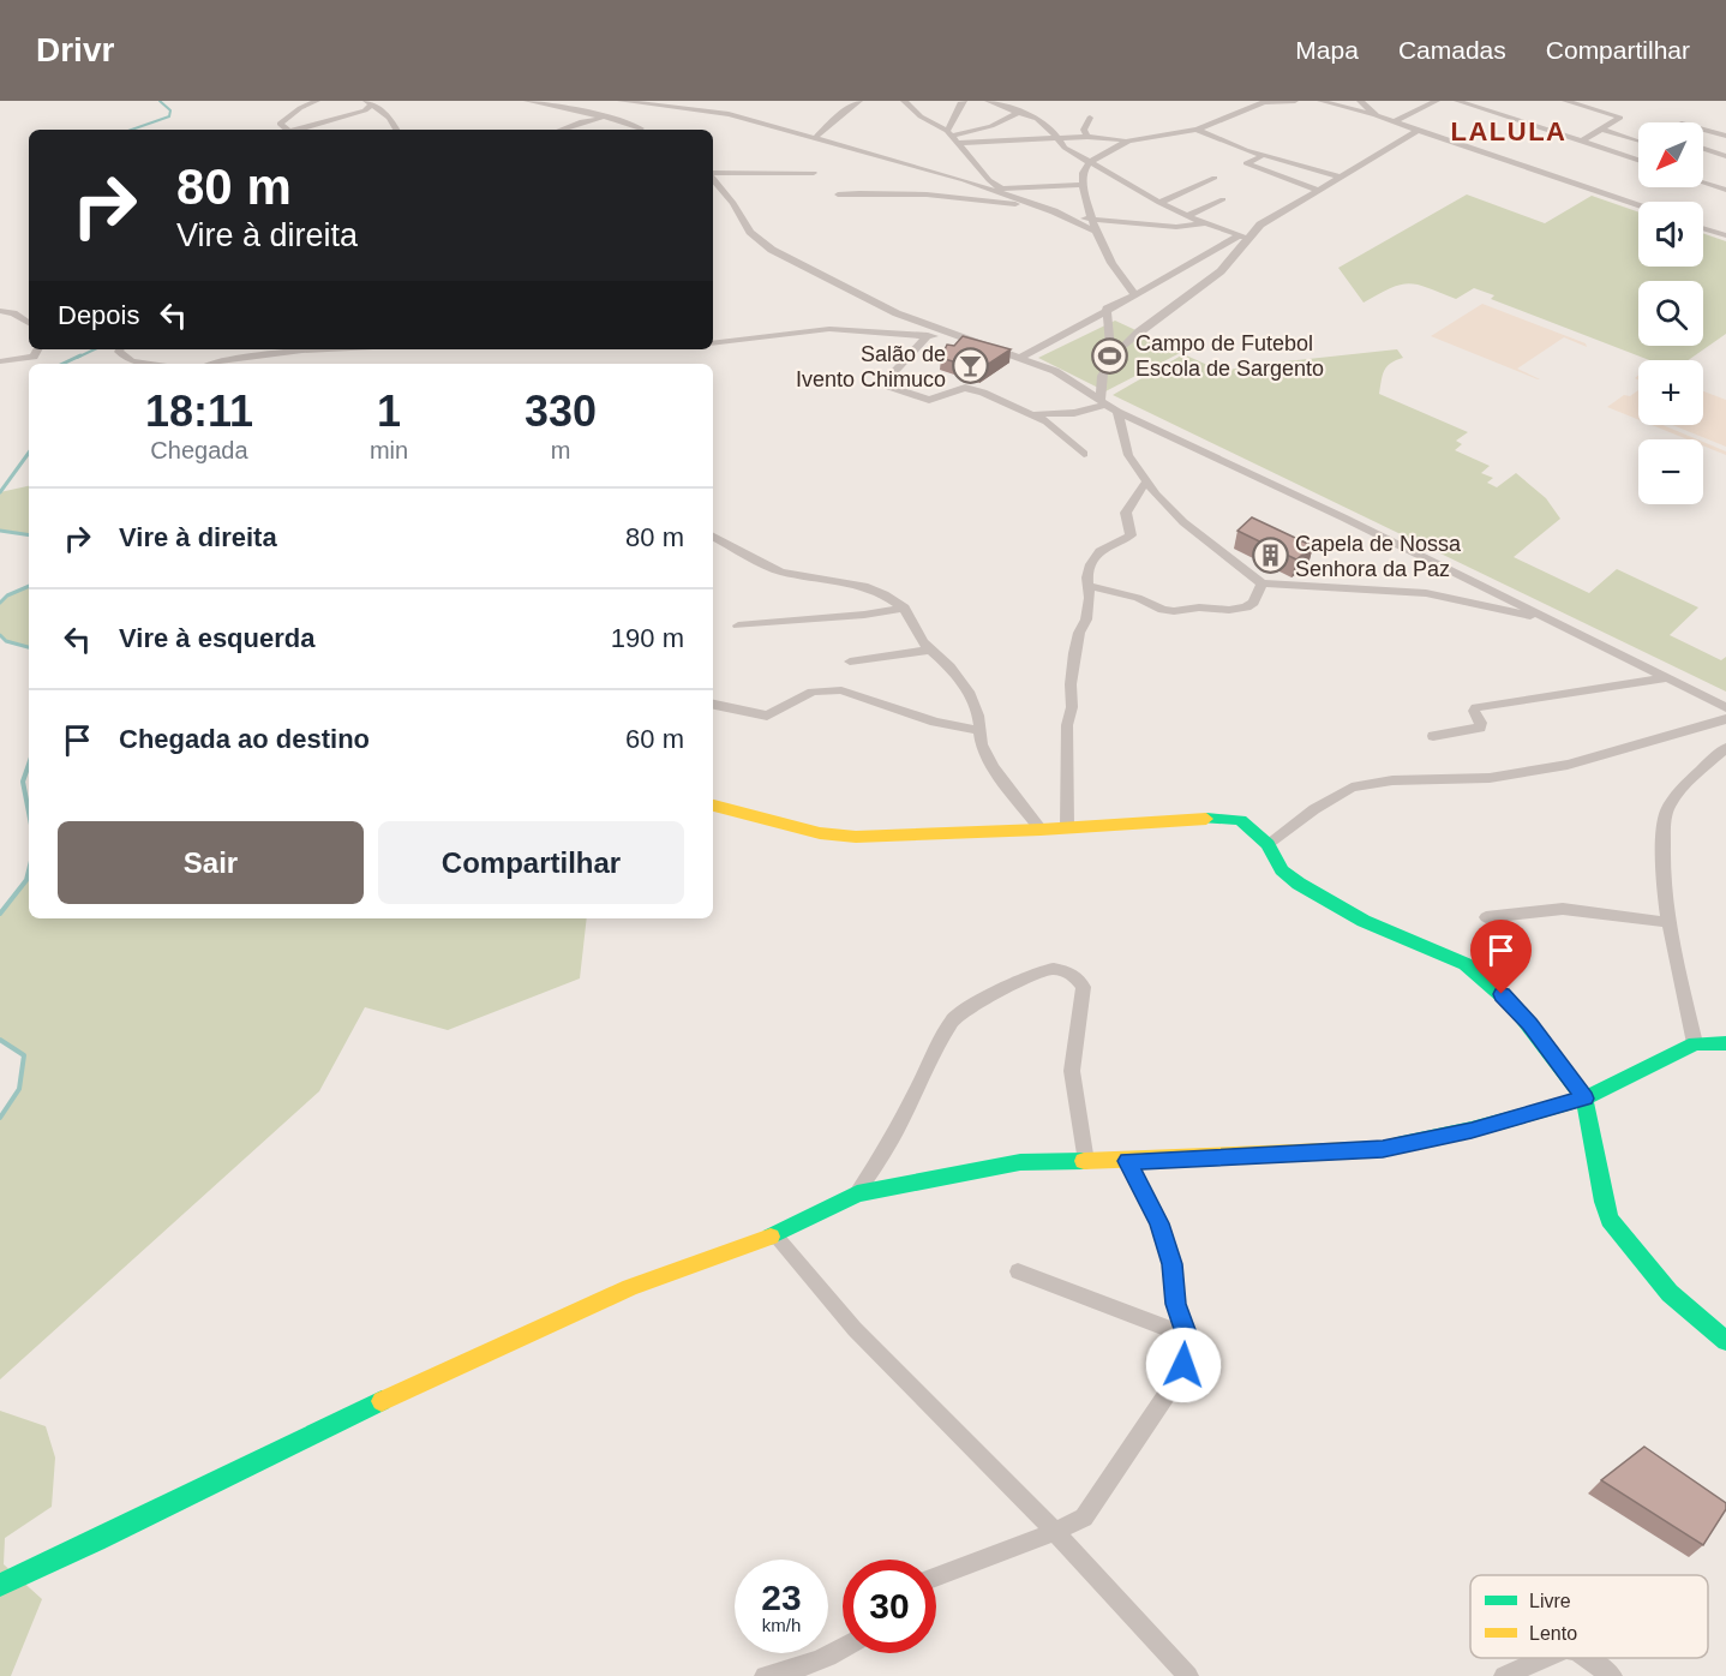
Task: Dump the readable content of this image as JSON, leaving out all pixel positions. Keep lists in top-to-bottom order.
{
  "districts": ["LALULA"],
  "places": {
    "sports": ["Campo de Futebol Escola de Sargento"],
    "bar": ["Salão de Ivento Chimuco"],
    "building": ["Capela de Nossa Senhora da Paz"]
  },
  "legend": ["Livre", "Lento"],
  "north": "bottom left",
  "page": {
    "header": "Drivr",
    "nav": ["Mapa", "Camadas", "Compartilhar"],
    "map_buttons": ["+", "−"],
    "turn": ["80 m", "Vire à direita"],
    "then": "Depois",
    "eta": [
      "18:11",
      "Chegada",
      "1",
      "min",
      "330",
      "m"
    ],
    "list": [
      {
        "name": "Vire à direita",
        "value": "80 m"
      },
      {
        "name": "Vire à esquerda",
        "value": "190 m"
      },
      {
        "name": "Chegada ao destino",
        "value": "60 m"
      }
    ],
    "buttons": ["Sair", "Compartilhar"],
    "speed": "23 km/h",
    "limit": "30"
  }
}
